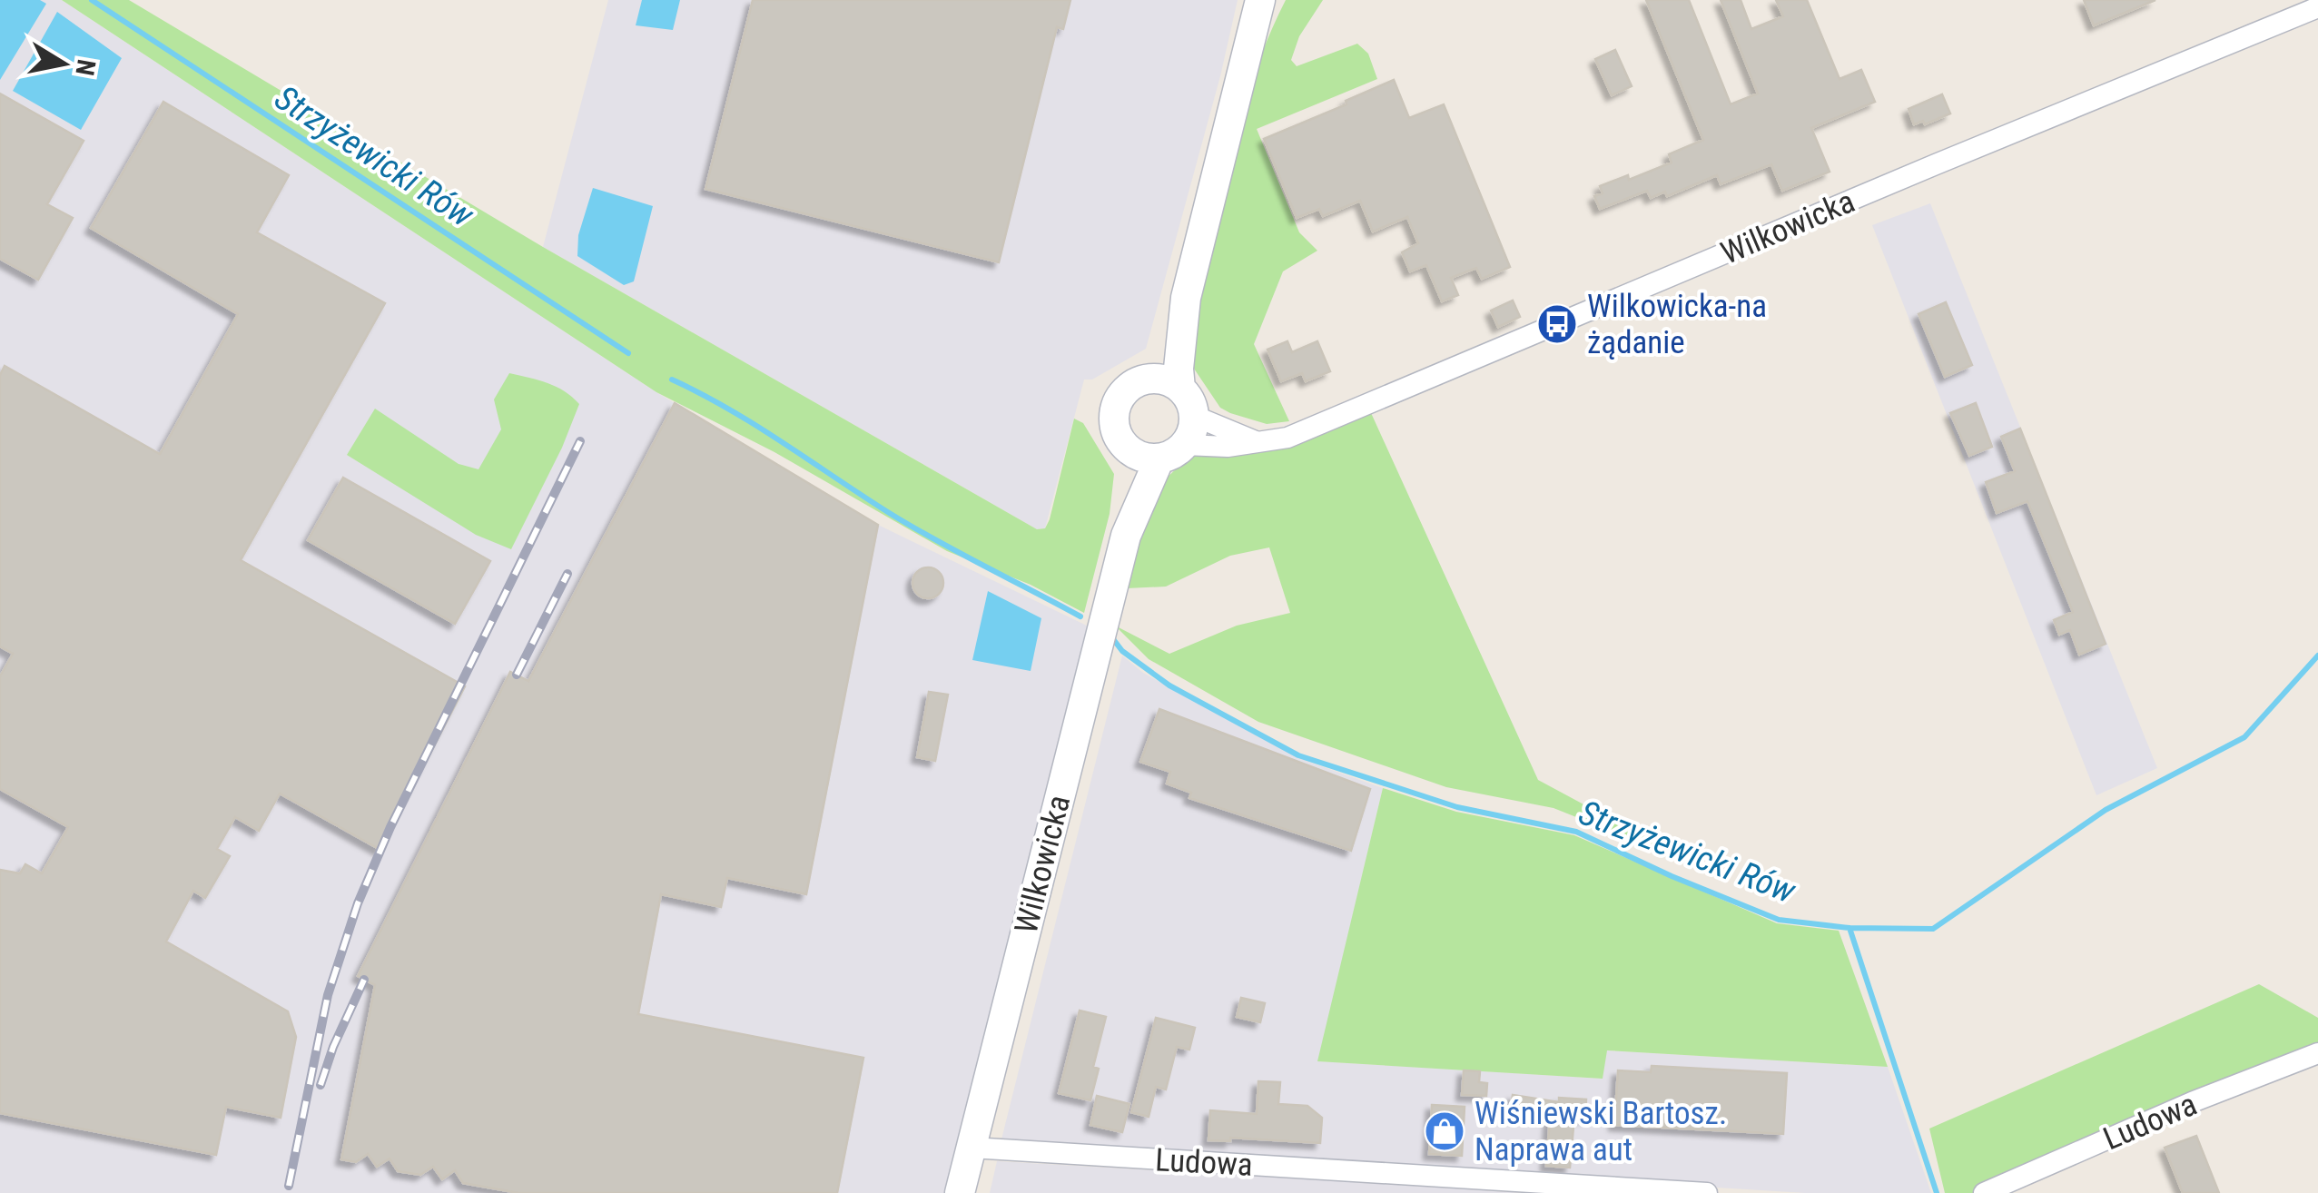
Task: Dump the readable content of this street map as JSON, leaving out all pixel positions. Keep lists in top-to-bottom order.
{
  "streets": {
    "main road": ["Wilkowicka"],
    "street": ["Ludowa"]
  },
  "crossings": [
    ["Wilkowicka", "Ludowa"]
  ],
  "water": ["Strzyżewicki Rów"],
  "places": {
    "bus stop": ["Wilkowicka-na żądanie"],
    "shop": ["Wiśniewski Bartosz. Naprawa aut"]
  },
  "north": "right"
}
